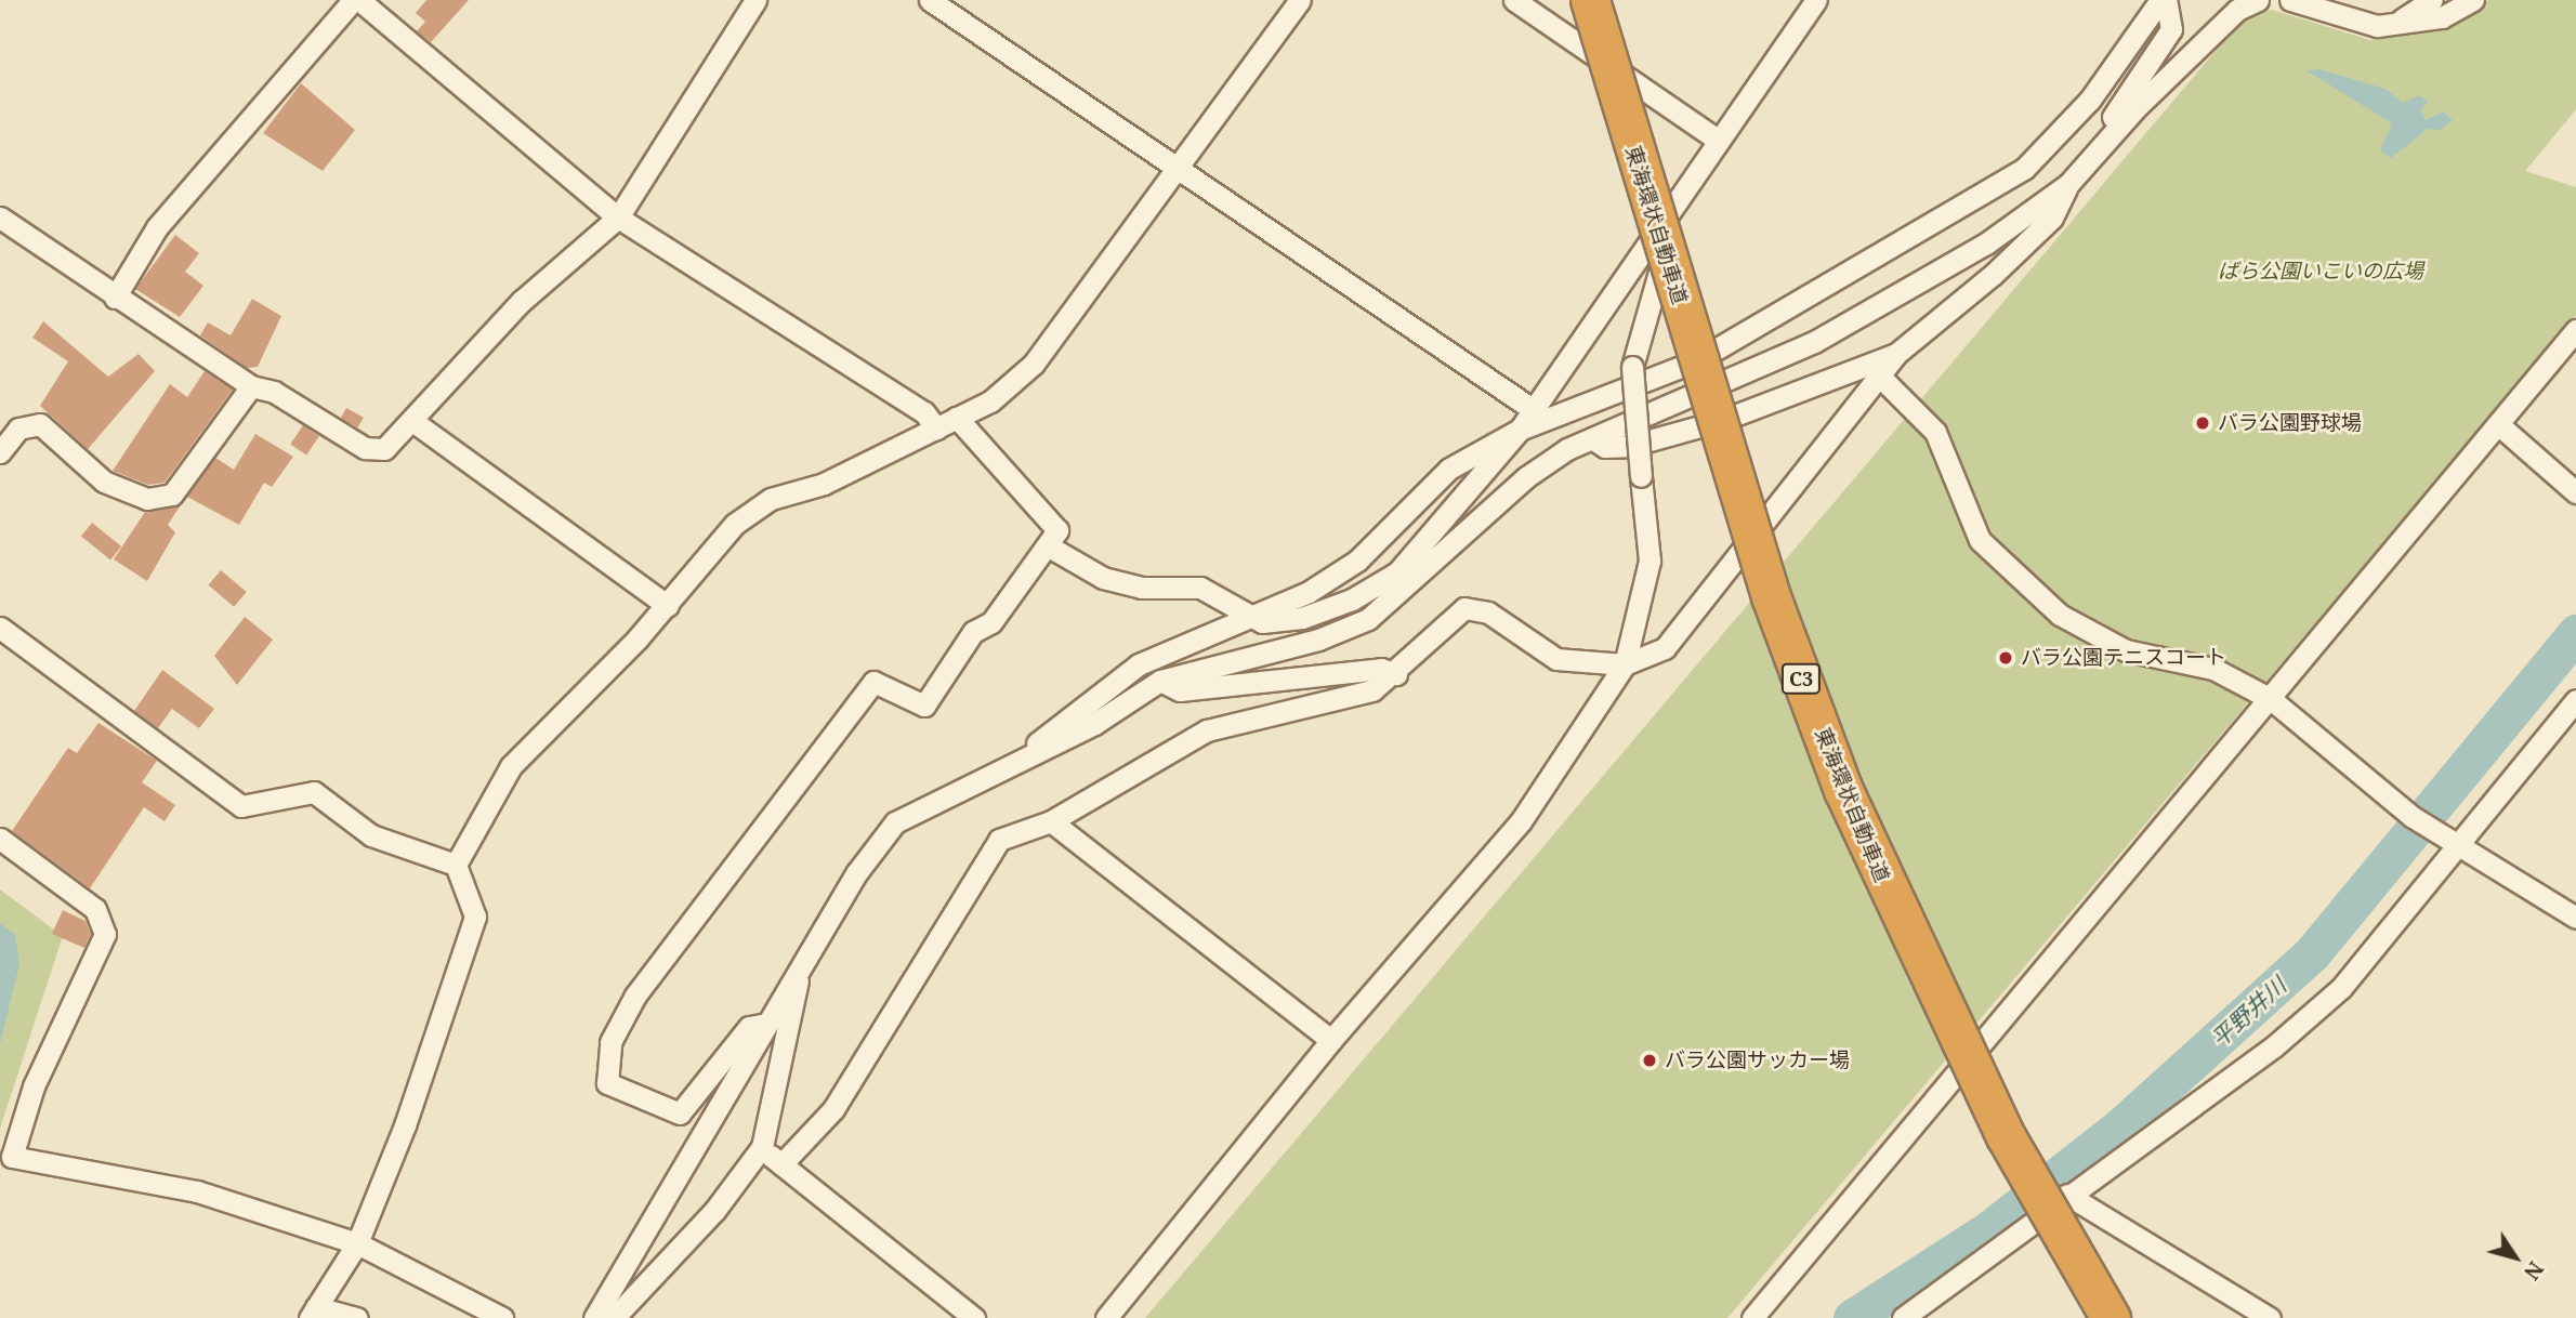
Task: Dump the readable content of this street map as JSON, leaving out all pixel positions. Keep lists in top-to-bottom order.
{
  "streets": {
    "highway": ["東海環状自動車道", "C3"]
  },
  "water": ["平野井川"],
  "parks": ["ばら公園いこいの広場"],
  "places": ["バラ公園野球場", "バラ公園テニスコート", "バラ公園サッカー場"],
  "north": "bottom right"
}
